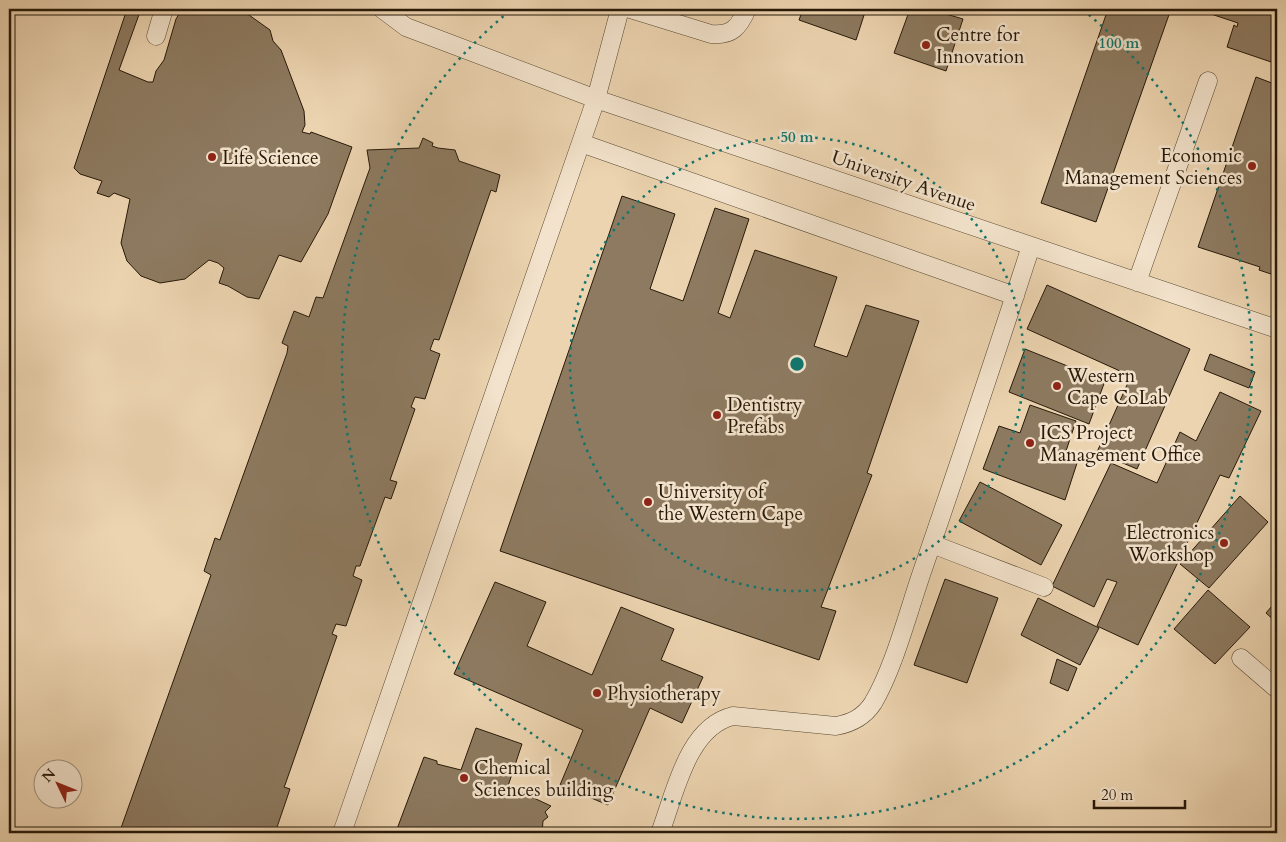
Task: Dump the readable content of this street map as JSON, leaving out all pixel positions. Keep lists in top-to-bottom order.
{
  "streets": {
    "lane": ["University Avenue"]
  },
  "places": [
    "Centre for Innovation",
    "Life Science",
    "Economic Management Sciences",
    "Western Cape CoLab",
    "Dentistry Prefabs",
    "ICS Project Management Office",
    "University of the Western Cape",
    "Electronics Workshop",
    "Physiotherapy",
    "Chemical Sciences building"
  ],
  "scale_bar": "20 m",
  "north": "top left",
  "rings": ["100 m", "50 m"]
}
